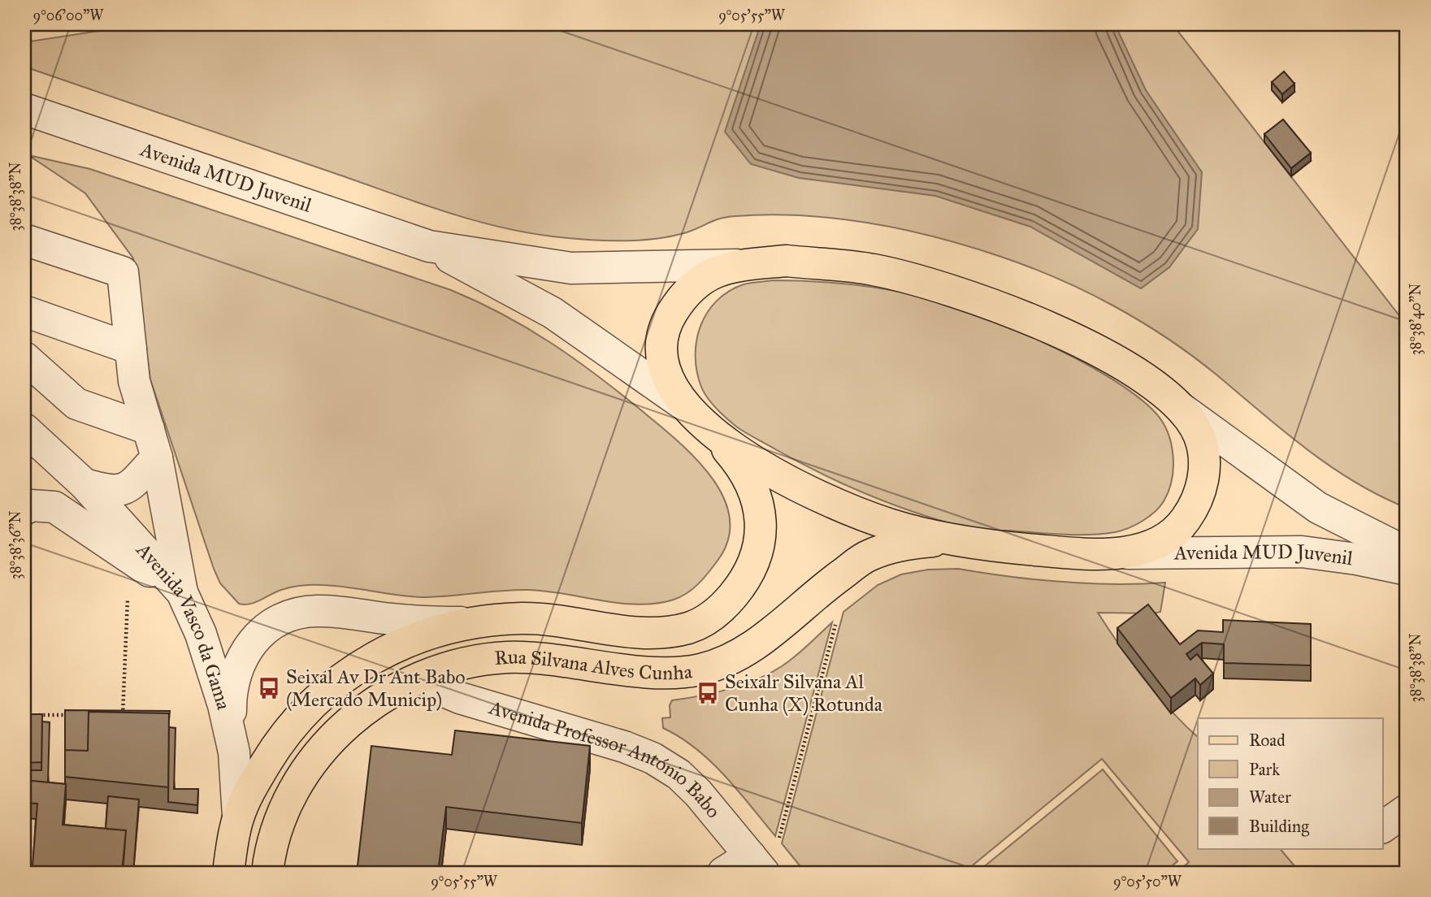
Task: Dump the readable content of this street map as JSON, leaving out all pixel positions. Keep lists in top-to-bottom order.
{
  "streets": {
    "main road": ["Avenida Vasco da Gama", "Rua Silvana Alves Cunha"],
    "street": ["Avenida MUD Juvenil", "Avenida Professor António Babo"]
  },
  "crossings": [
    ["Avenida Vasco da Gama", "Rua Silvana Alves Cunha"],
    ["Rua Silvana Alves Cunha", "Avenida Professor António Babo"]
  ],
  "places": {
    "bus stop": ["Seixal Av Dr Ant Babo (Mercado Municip)", "Seixalr Silvana Al Cunha (X) Rotunda"]
  },
  "legend": [
    "Road",
    "Park",
    "Water",
    "Building"
  ],
  "coordinates": [
    "9°06'00\"W",
    "9°05'55\"W",
    "38°38'38\"N",
    "38°38'40\"N",
    "38°38'36\"N",
    "9°05'50\"W"
  ]
}
